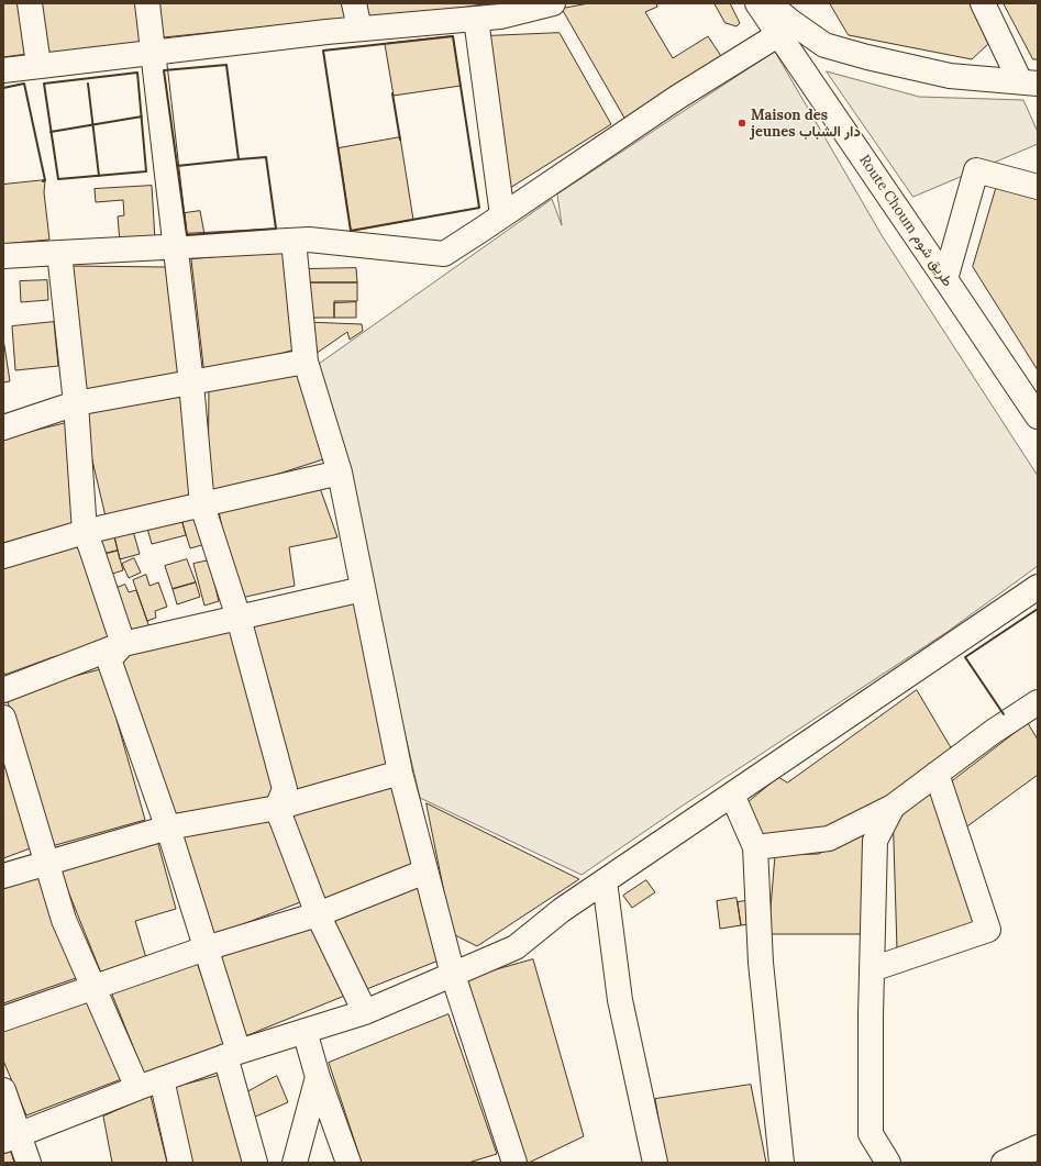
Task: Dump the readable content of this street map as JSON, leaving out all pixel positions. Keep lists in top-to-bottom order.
{
  "streets": {
    "main road": ["Route Choum طريق شوم"]
  },
  "places": ["Maison des jeunes دار الشباب"]
}
